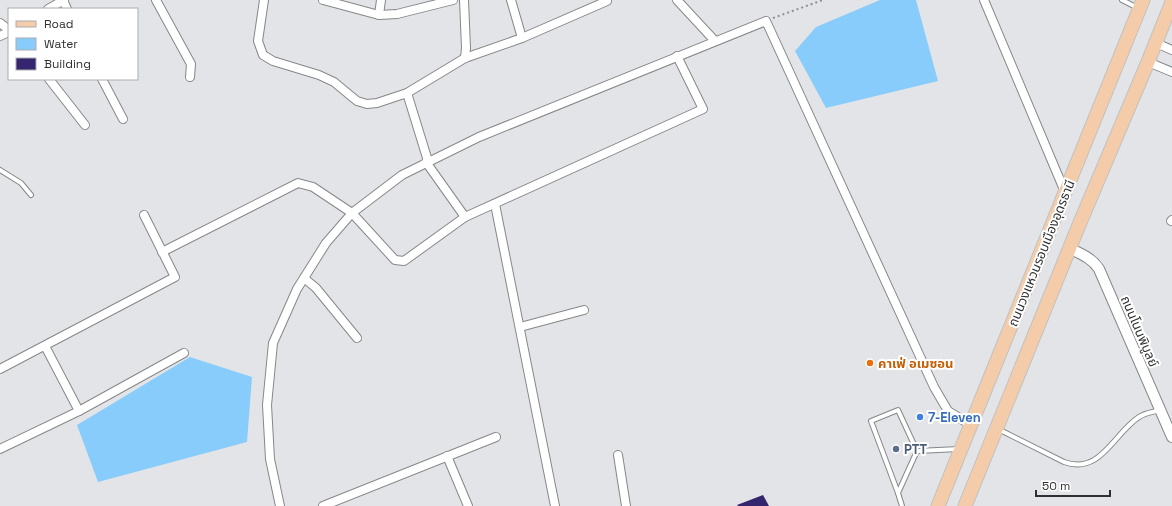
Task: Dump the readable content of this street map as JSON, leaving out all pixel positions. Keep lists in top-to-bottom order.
{
  "streets": {
    "main road": ["ถนนวงแหวนรอบเมืองอุดรธานี"],
    "street": ["ถนนโนนพิบูลย์"]
  },
  "crossings": [
    ["ถนนวงแหวนรอบเมืองอุดรธานี", "ถนนโนนพิบูลย์"]
  ],
  "places": ["คาเฟ่ อเมซอน", "7-Eleven", "PTT"],
  "legend": ["Road", "Water", "Building"],
  "scale_bar": "50 m"
}
